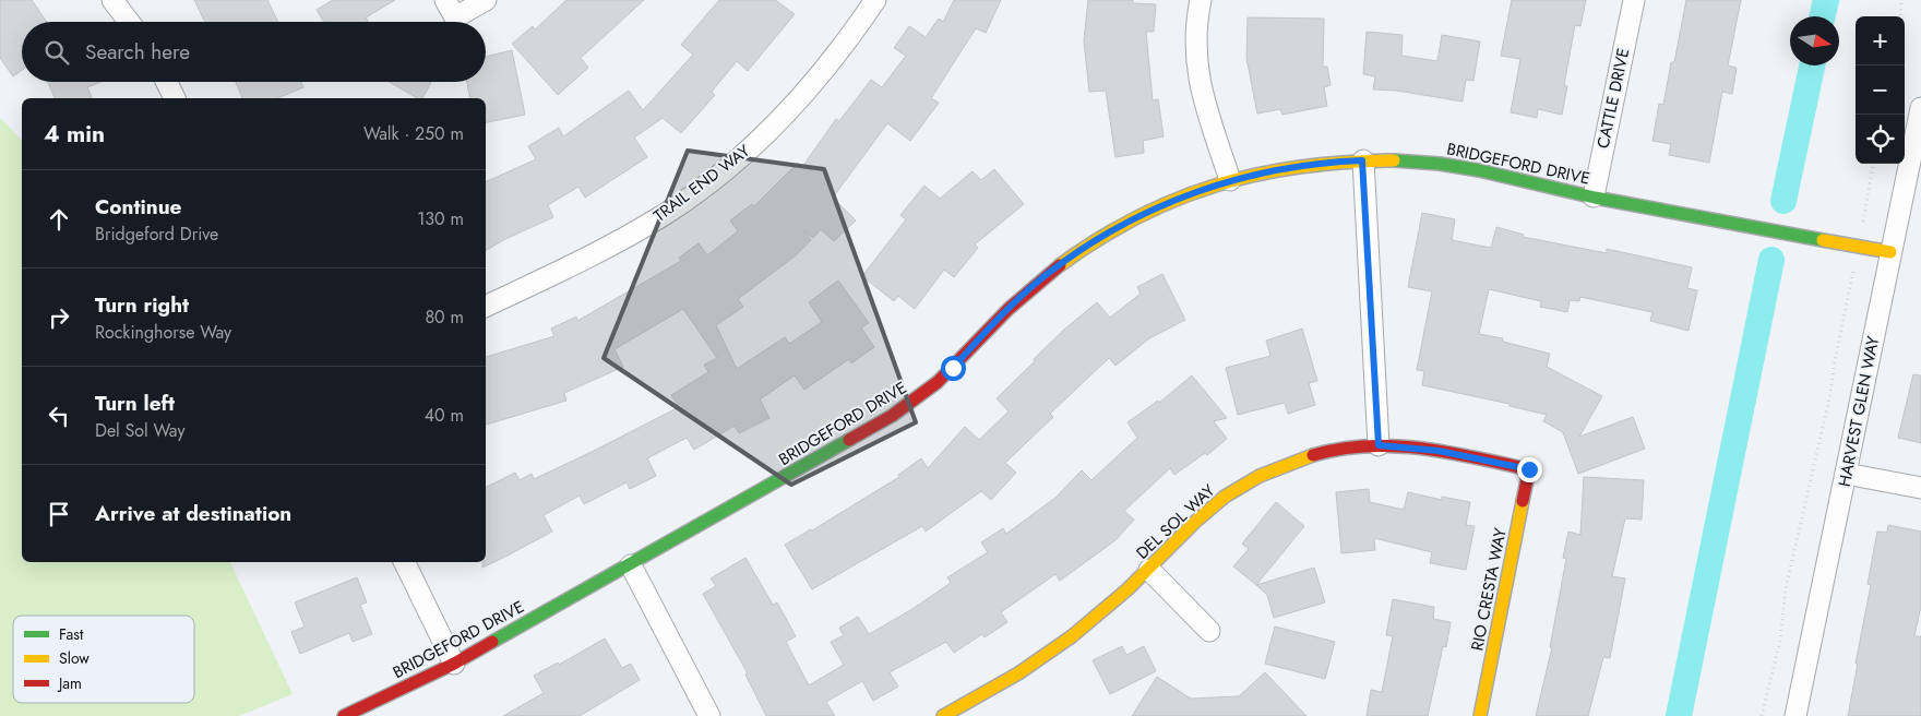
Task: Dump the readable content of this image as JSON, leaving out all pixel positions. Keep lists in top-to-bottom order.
{
  "streets": {
    "street": [
      "CATTLE DRIVE",
      "BRIDGEFORD DRIVE",
      "TRAIL END WAY",
      "HARVEST GLEN WAY",
      "DEL SOL WAY",
      "RIO CRESTA WAY"
    ]
  },
  "crossings": [
    ["CATTLE DRIVE", "BRIDGEFORD DRIVE"],
    ["BRIDGEFORD DRIVE", "HARVEST GLEN WAY"],
    ["DEL SOL WAY", "RIO CRESTA WAY"]
  ],
  "legend": ["Fast", "Slow", "Jam"],
  "north": "right",
  "page": {
    "map_buttons": ["+", "−"],
    "search": "Search here",
    "heading": ["4 min", "Walk · 250 m"],
    "list": [
      ["Continue", "Bridgeford Drive", "130 m"],
      ["Turn right", "Rockinghorse Way", "80 m"],
      ["Turn left", "Del Sol Way", "40 m"],
      "Arrive at destination"
    ]
  }
}
